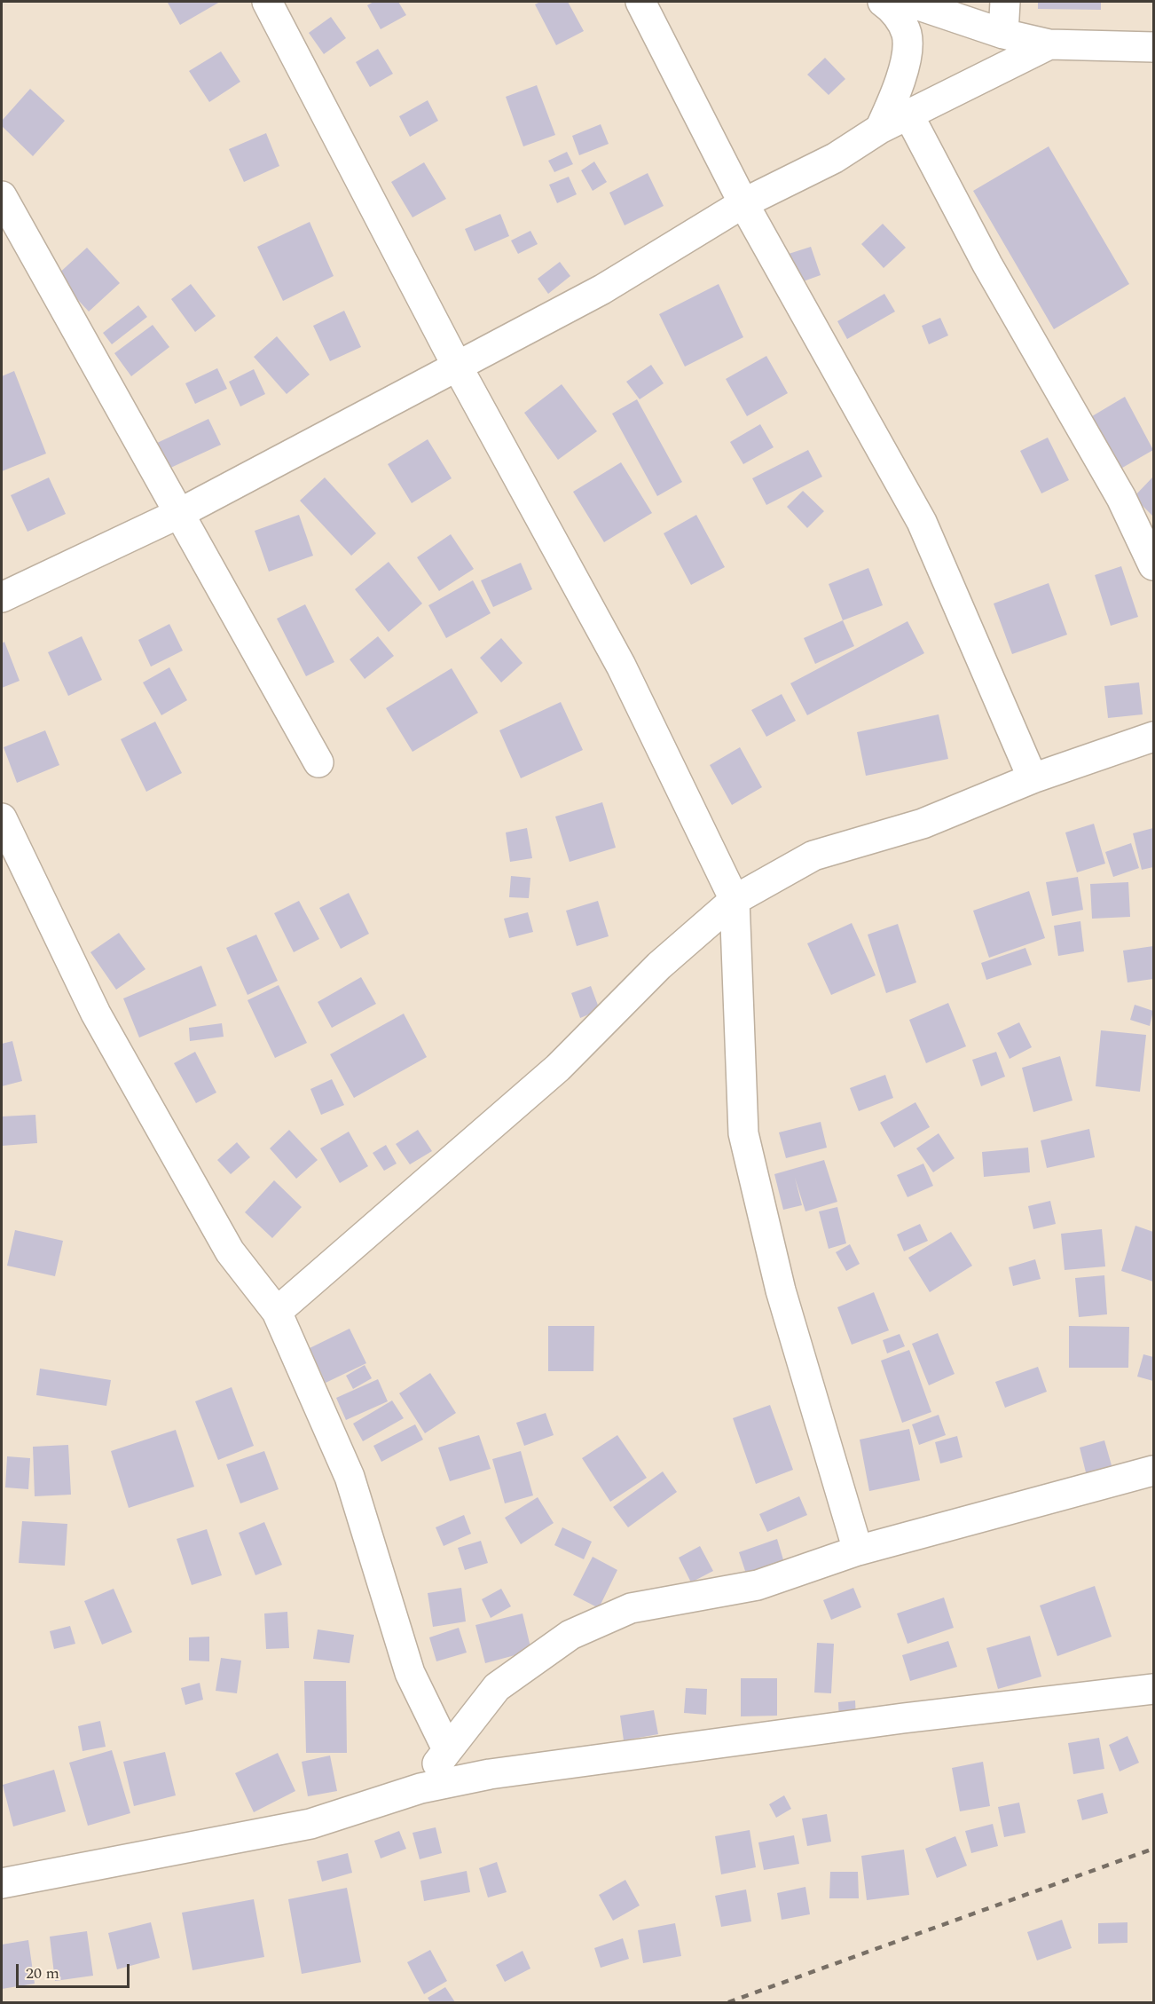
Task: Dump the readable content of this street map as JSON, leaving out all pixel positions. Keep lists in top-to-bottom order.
{
  "scale_bar": "20 m"
}
